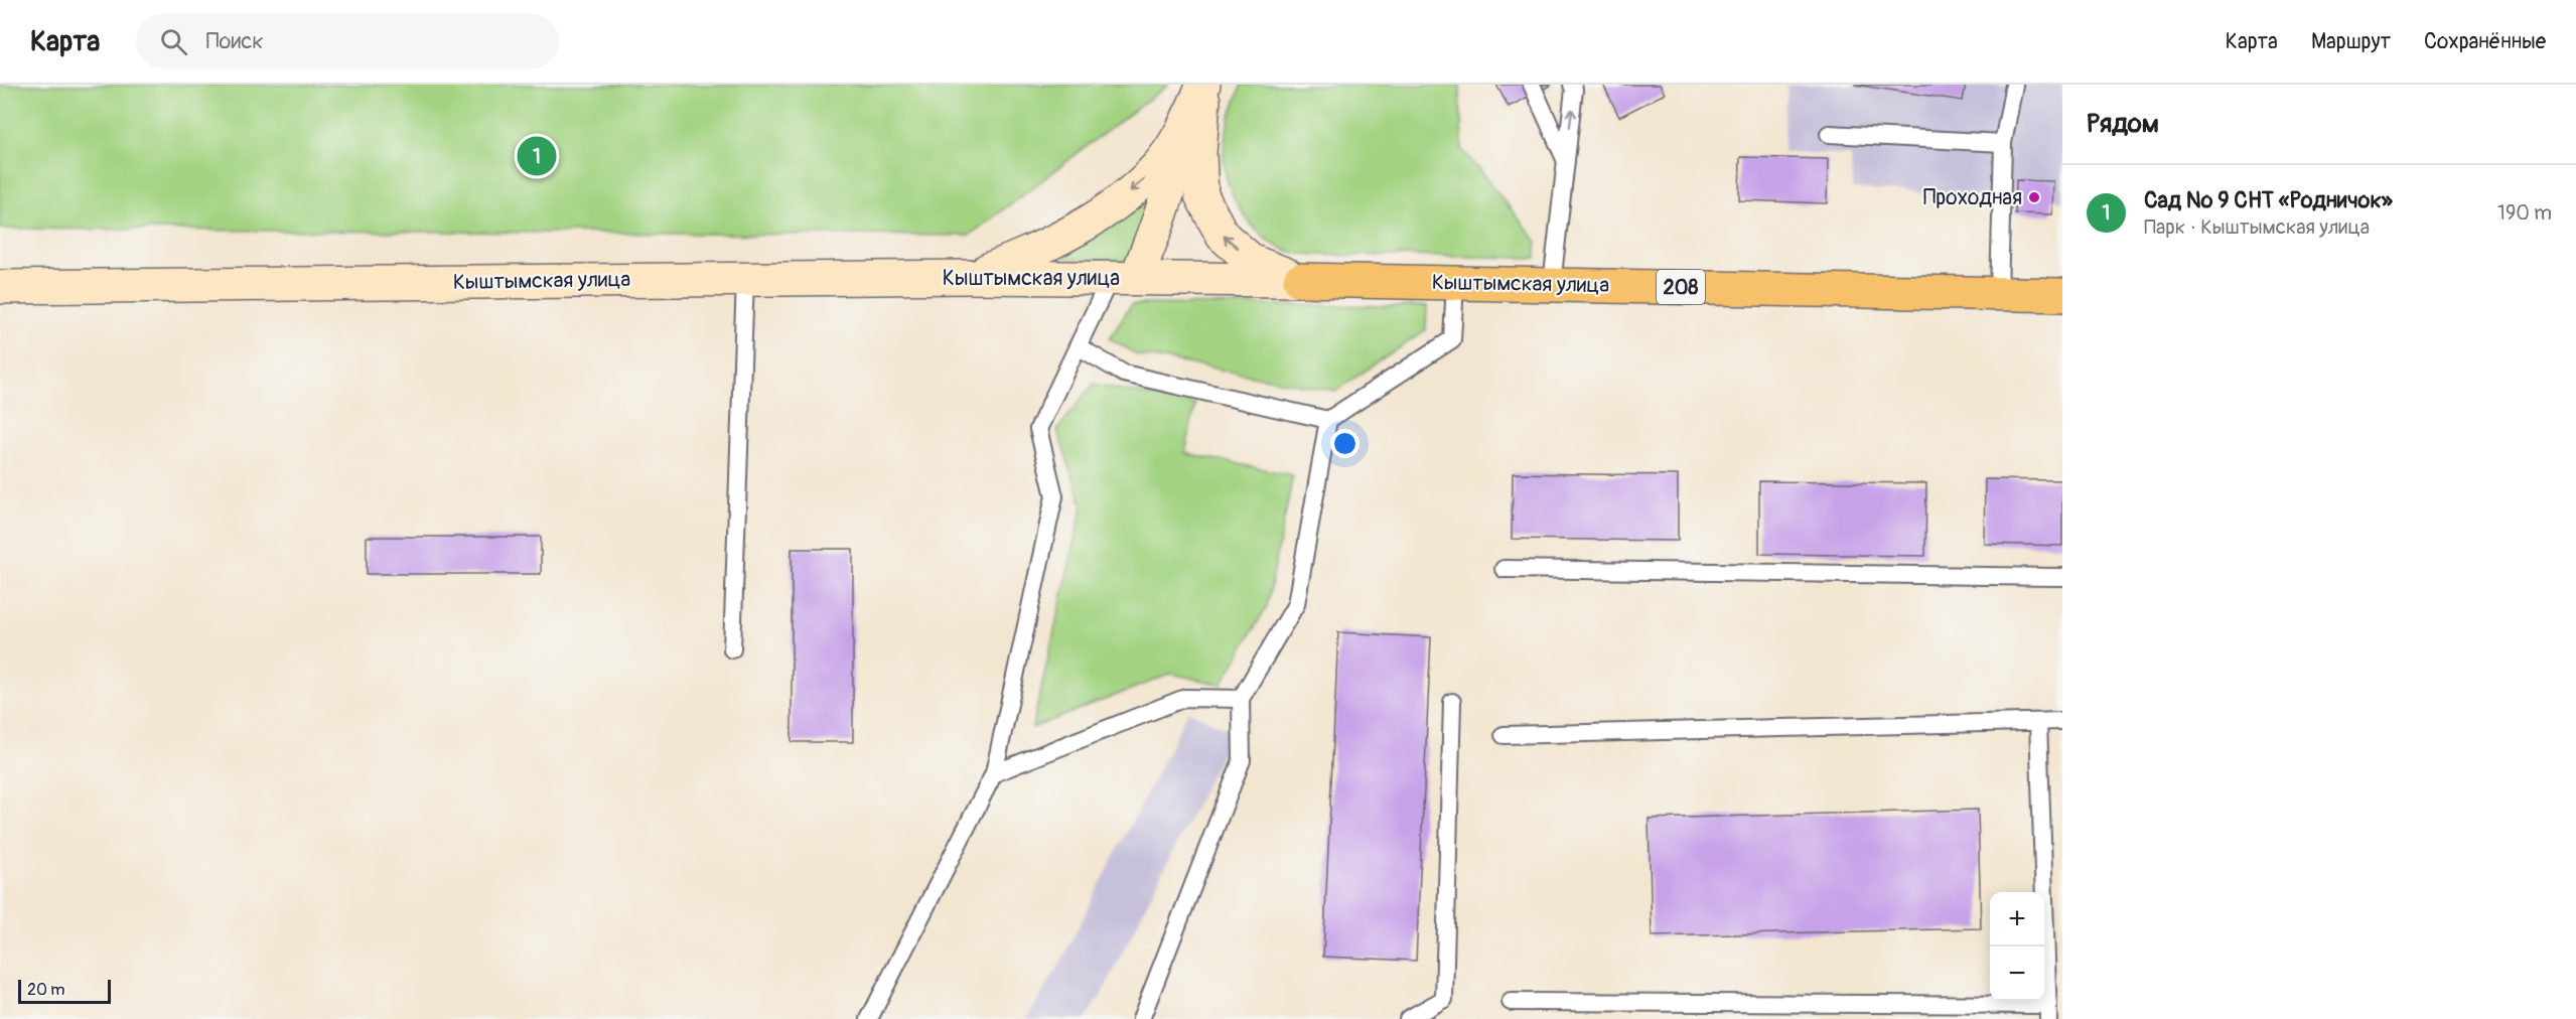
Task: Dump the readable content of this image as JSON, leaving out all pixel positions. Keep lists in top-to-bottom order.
{
  "streets": {
    "main road": ["Кыштымская улица", "208"]
  },
  "places": ["Проходная"],
  "scale_bar": "20 m",
  "page": {
    "header": "Карта",
    "search": "Поиск",
    "nav": ["Карта", "Маршрут", "Сохранённые"],
    "heading": "Рядом",
    "pins": "1",
    "list": [
      {
        "mark": "1",
        "name": "Сад № 9 СНТ «Родничок»",
        "note": "Парк · Кыштымская улица",
        "value": "190 m"
      }
    ],
    "map_buttons": ["+", "−"],
    "scale": "20 m"
  }
}
